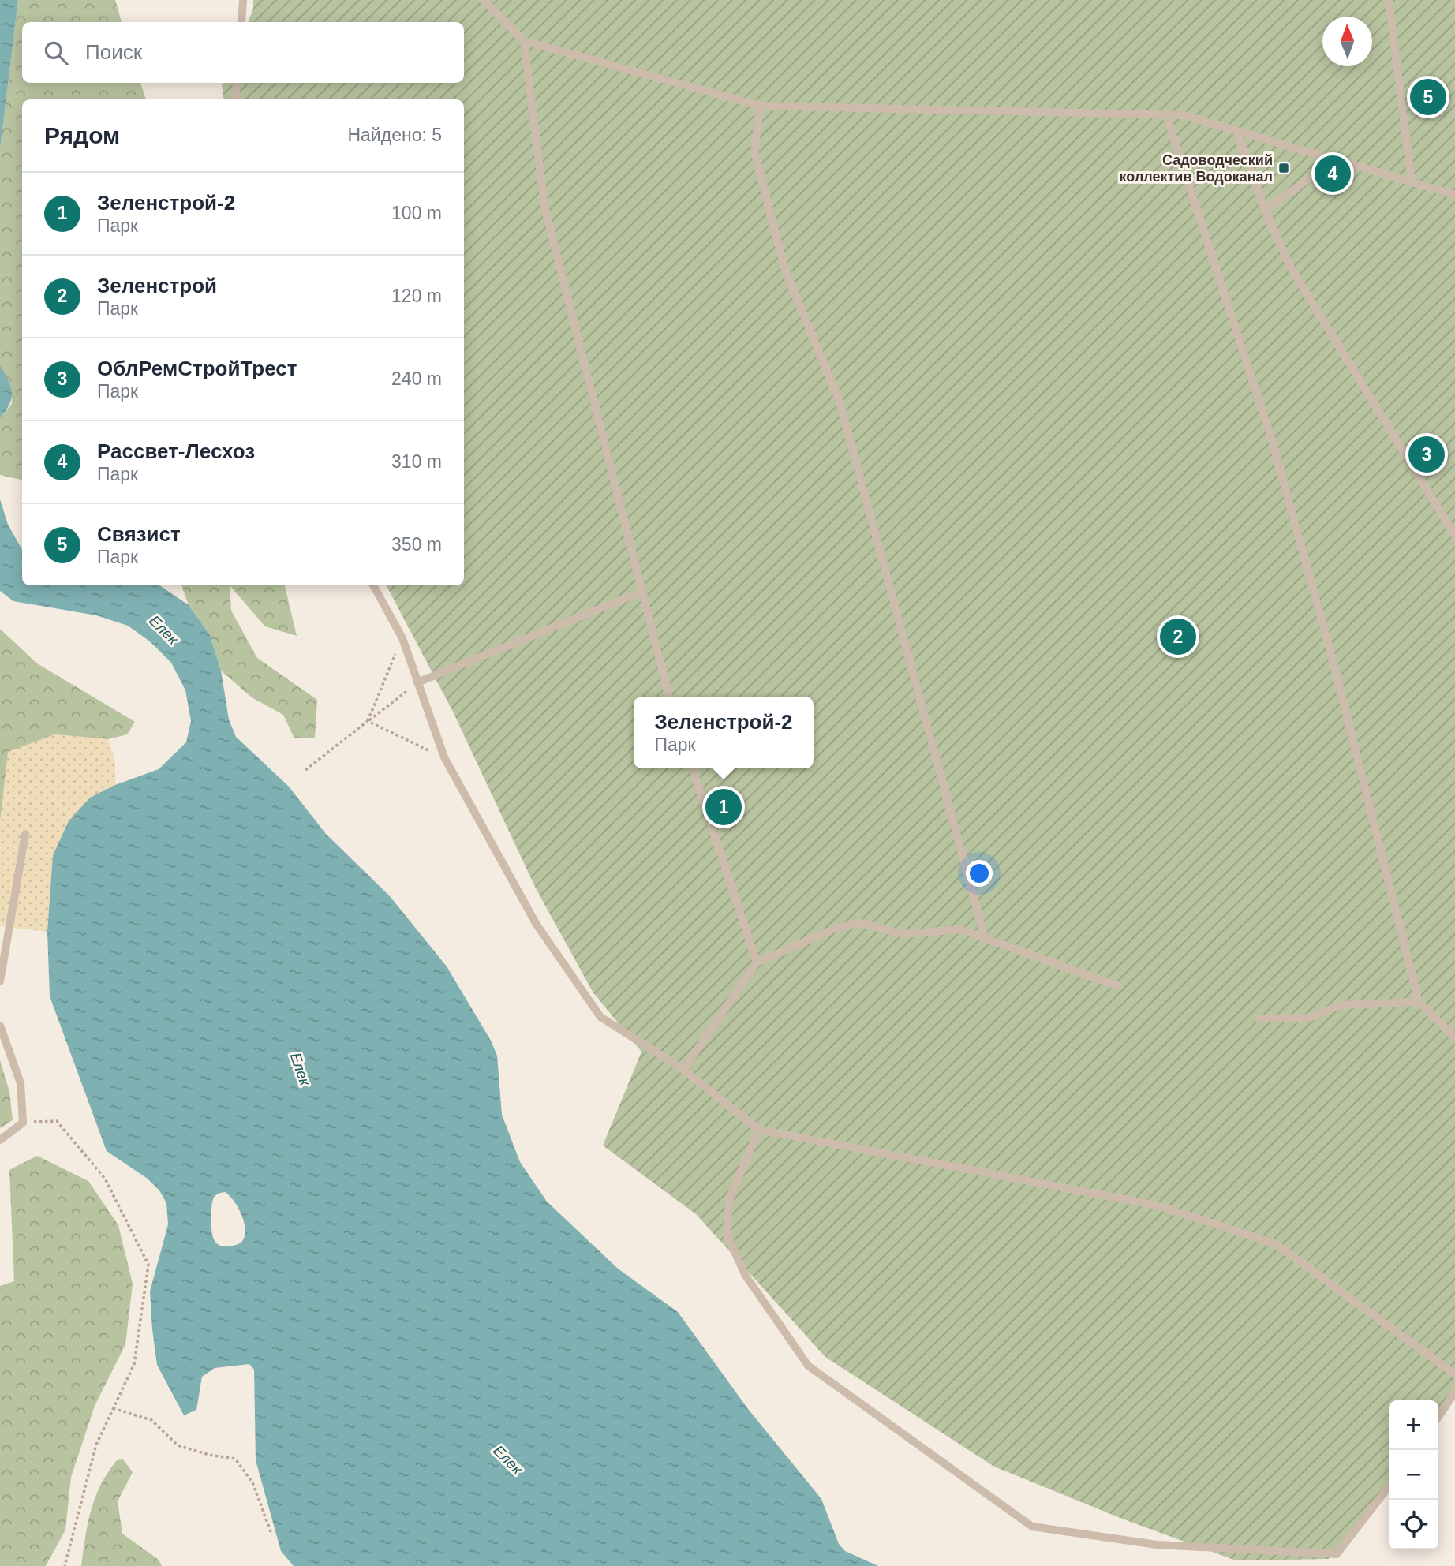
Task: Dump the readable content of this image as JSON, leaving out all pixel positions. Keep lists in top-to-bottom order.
{
  "water": ["Елек"],
  "places": {
    "transit": ["Садоводческий коллектив Водоканал"]
  },
  "north": "top",
  "page": {
    "search": "Поиск",
    "pins": [
      "5",
      "4",
      "3",
      "2",
      "1"
    ],
    "heading": ["Рядом", "Найдено: 5"],
    "list": [
      {
        "mark": "1",
        "name": "Зеленстрой-2",
        "note": "Парк",
        "value": "100 m"
      },
      {
        "mark": "2",
        "name": "Зеленстрой",
        "note": "Парк",
        "value": "120 m"
      },
      {
        "mark": "3",
        "name": "ОблРемСтройТрест",
        "note": "Парк",
        "value": "240 m"
      },
      {
        "mark": "4",
        "name": "Рассвет-Лесхоз",
        "note": "Парк",
        "value": "310 m"
      },
      {
        "mark": "5",
        "name": "Связист",
        "note": "Парк",
        "value": "350 m"
      }
    ],
    "popup": ["Зеленстрой-2", "Парк"],
    "map_buttons": ["+", "−"]
  }
}
